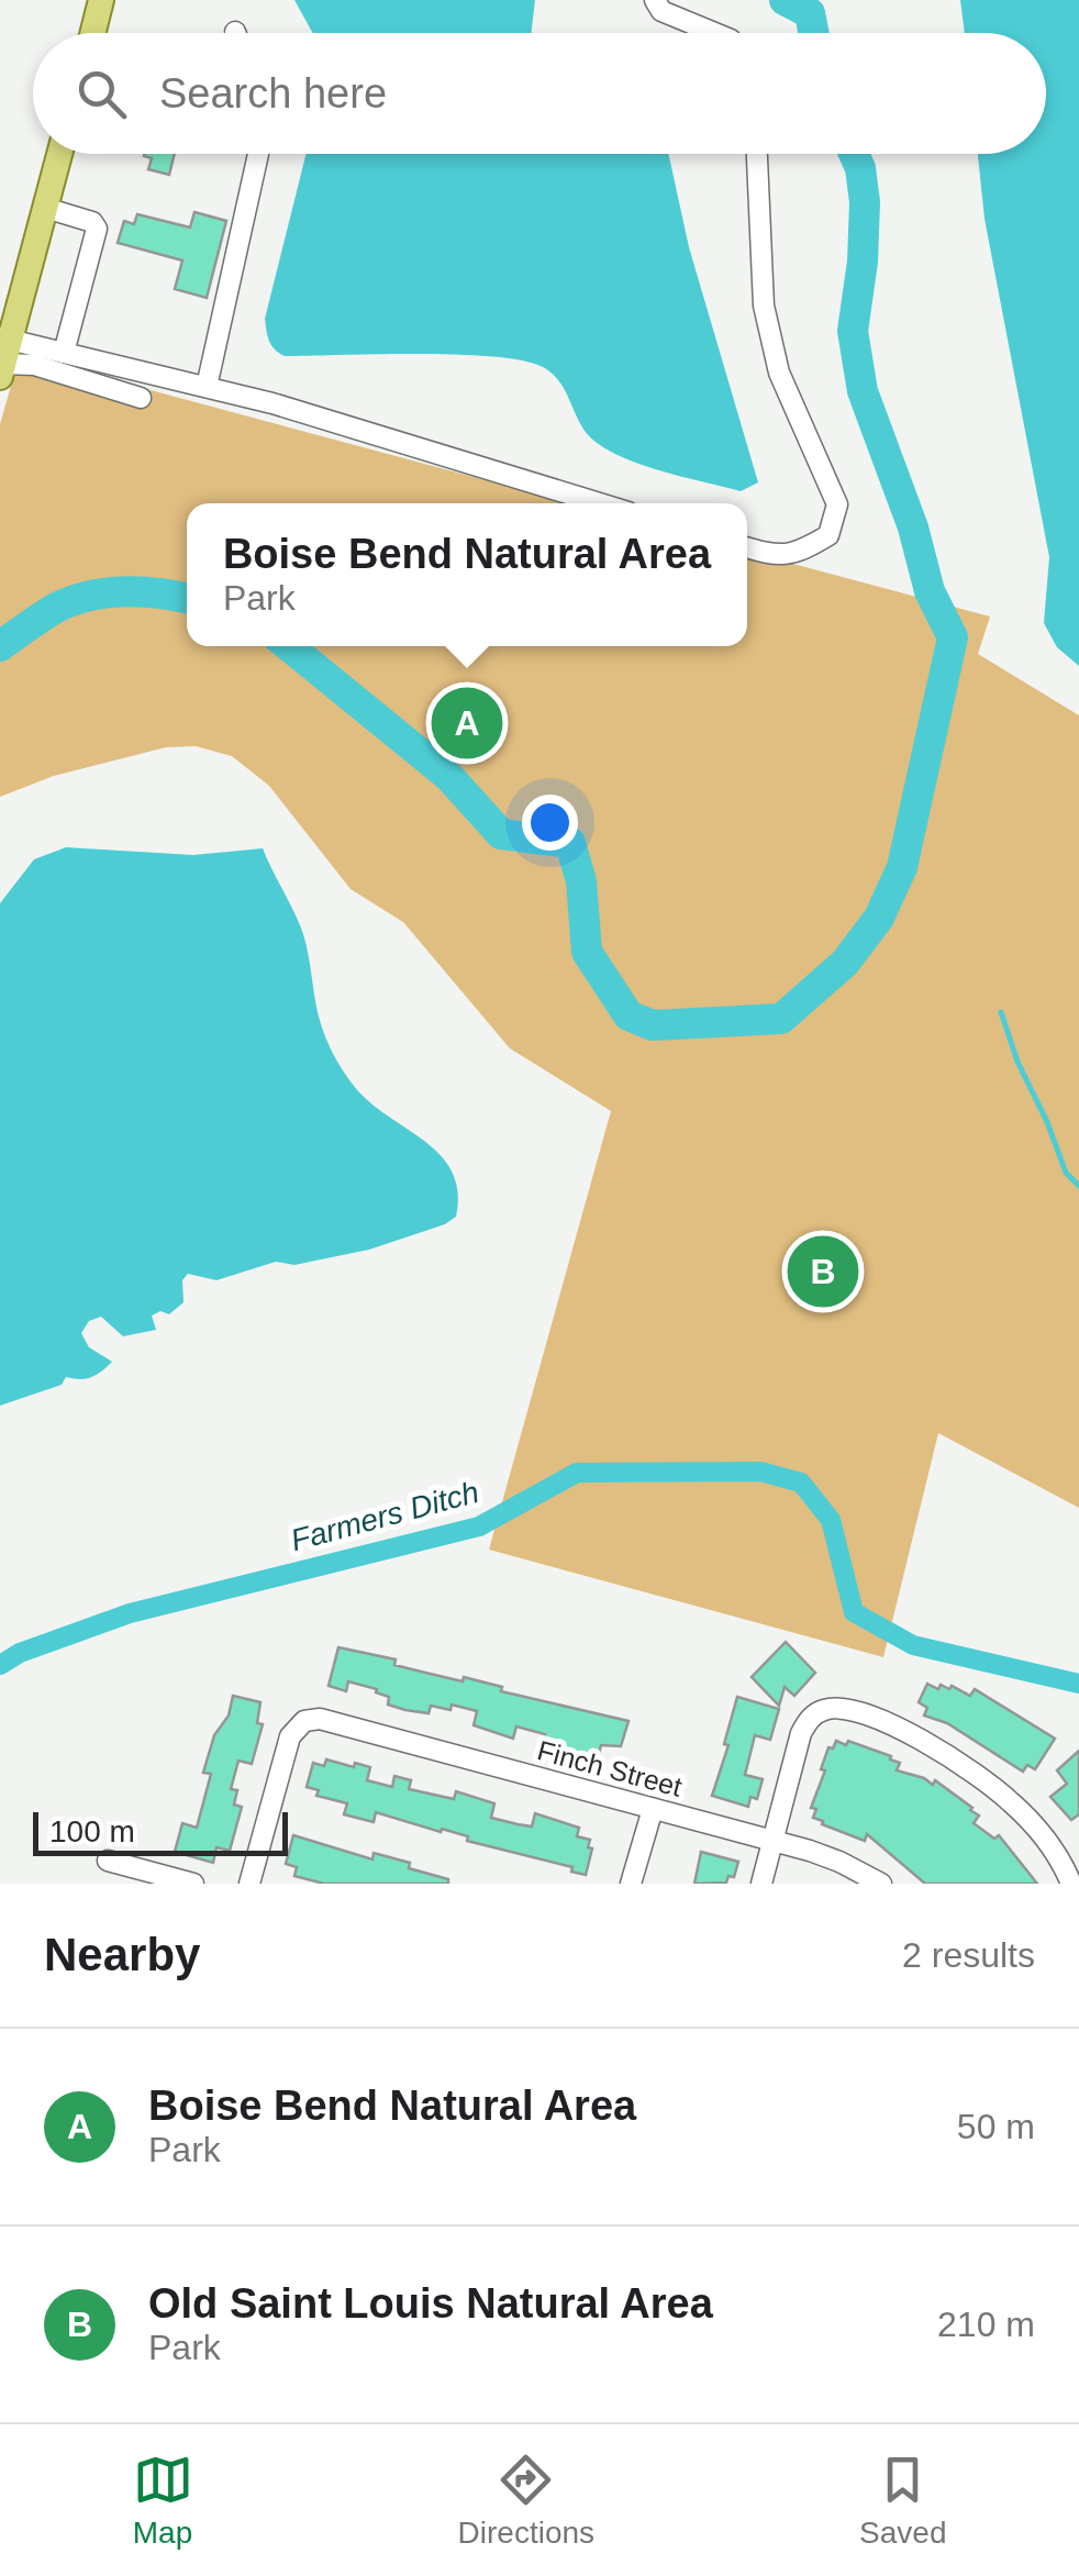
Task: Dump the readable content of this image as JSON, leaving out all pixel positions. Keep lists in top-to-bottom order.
{
  "streets": {
    "street": ["Finch Street"]
  },
  "water": ["Farmers Ditch"],
  "scale_bar": "100 m",
  "page": {
    "search": "Search here",
    "popup": ["Boise Bend Natural Area", "Park"],
    "pins": ["A", "B"],
    "scale": "100 m",
    "heading": ["Nearby", "2 results"],
    "list": [
      {
        "mark": "A",
        "name": "Boise Bend Natural Area",
        "note": "Park",
        "value": "50 m"
      },
      {
        "mark": "B",
        "name": "Old Saint Louis Natural Area",
        "note": "Park",
        "value": "210 m"
      }
    ],
    "nav": ["Map", "Directions", "Saved"]
  }
}
